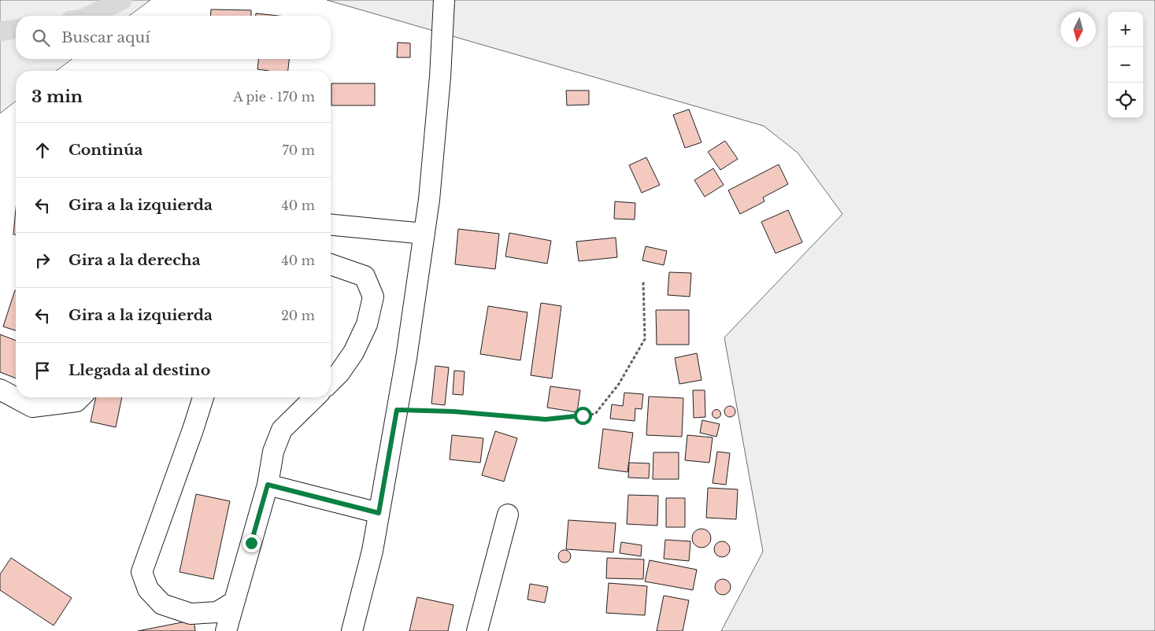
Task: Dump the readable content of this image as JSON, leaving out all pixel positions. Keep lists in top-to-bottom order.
{
  "north": "bottom",
  "page": {
    "map_buttons": ["+", "−"],
    "search": "Buscar aquí",
    "heading": ["3 min", "A pie · 170 m"],
    "list": [
      ["Continúa", "70 m"],
      ["Gira a la izquierda", "40 m"],
      ["Gira a la derecha", "40 m"],
      ["Gira a la izquierda", "20 m"],
      "Llegada al destino"
    ]
  }
}
